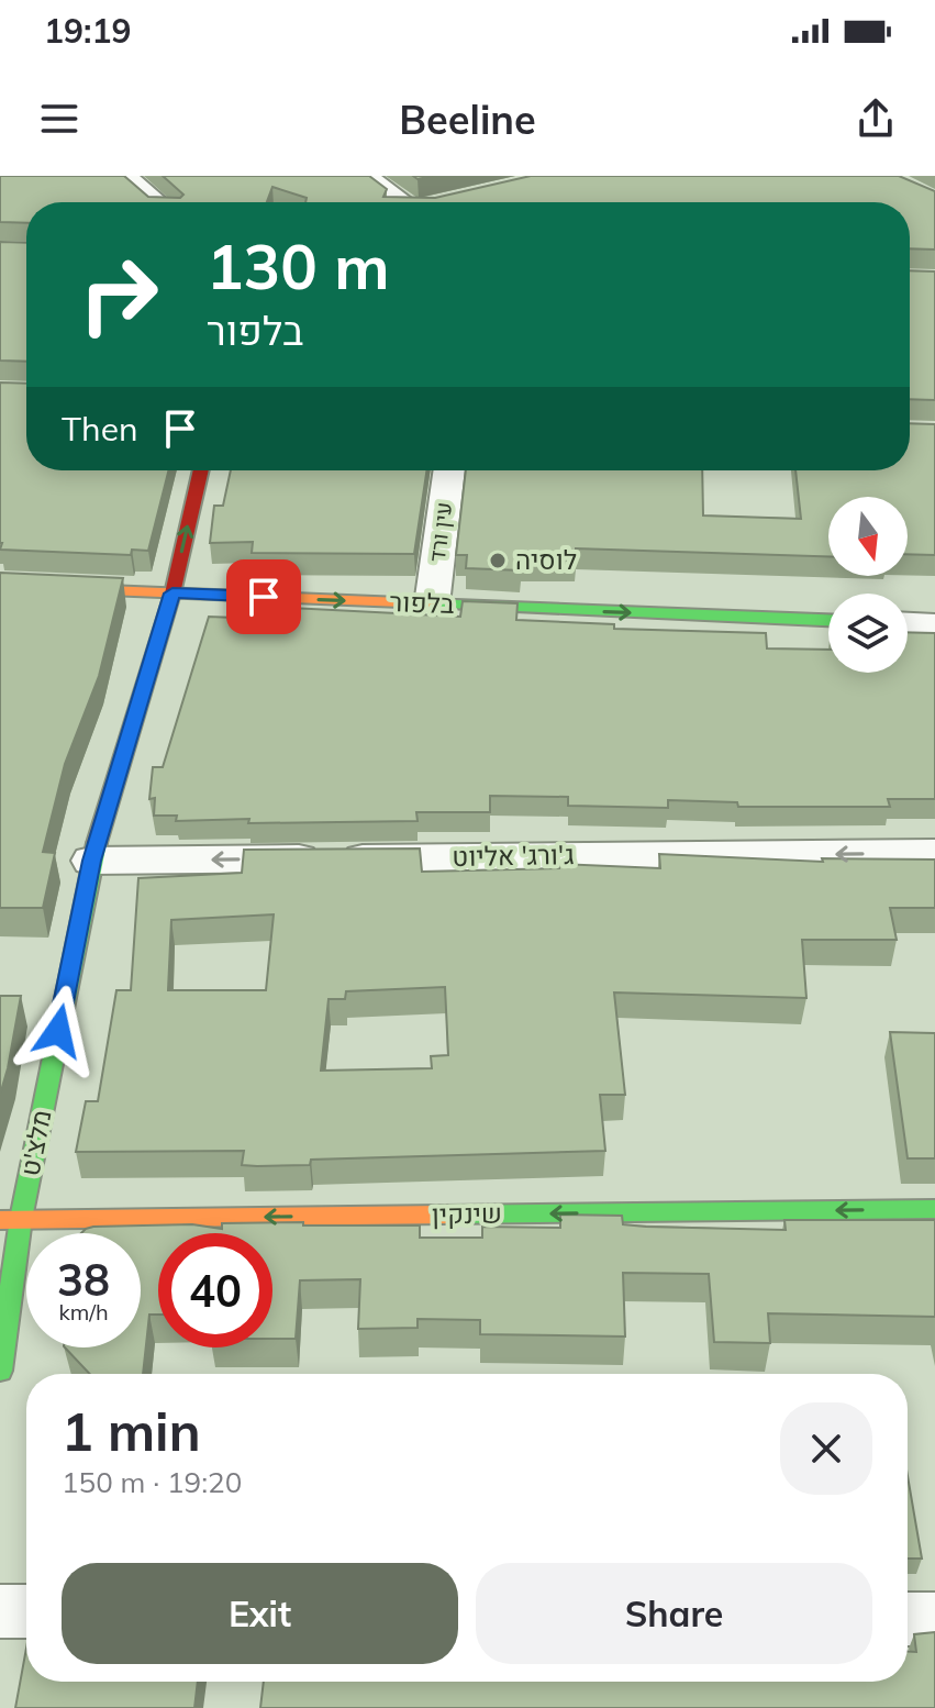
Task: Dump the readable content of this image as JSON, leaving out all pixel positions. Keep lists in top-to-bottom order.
{
  "streets": {
    "street": [
      "עין ורד",
      "בלפור",
      "ג'ורג' אליוט",
      "מלצ'ט",
      "שינקין"
    ]
  },
  "crossings": [
    ["עין ורד", "בלפור"],
    ["בלפור", "מלצ'ט"],
    ["ג'ורג' אליוט", "מלצ'ט"],
    ["מלצ'ט", "שינקין"]
  ],
  "one_way": ["בלפור", "ג'ורג' אליוט", "שינקין"],
  "places": ["לוסיה"],
  "north": "bottom",
  "page": {
    "status": "19:19",
    "header": "Beeline",
    "turn": ["130 m", "בלפור"],
    "then": "Then",
    "speed": "38 km/h",
    "limit": "40",
    "heading": ["1 min", "150 m · 19:20"],
    "buttons": ["Exit", "Share"]
  }
}
